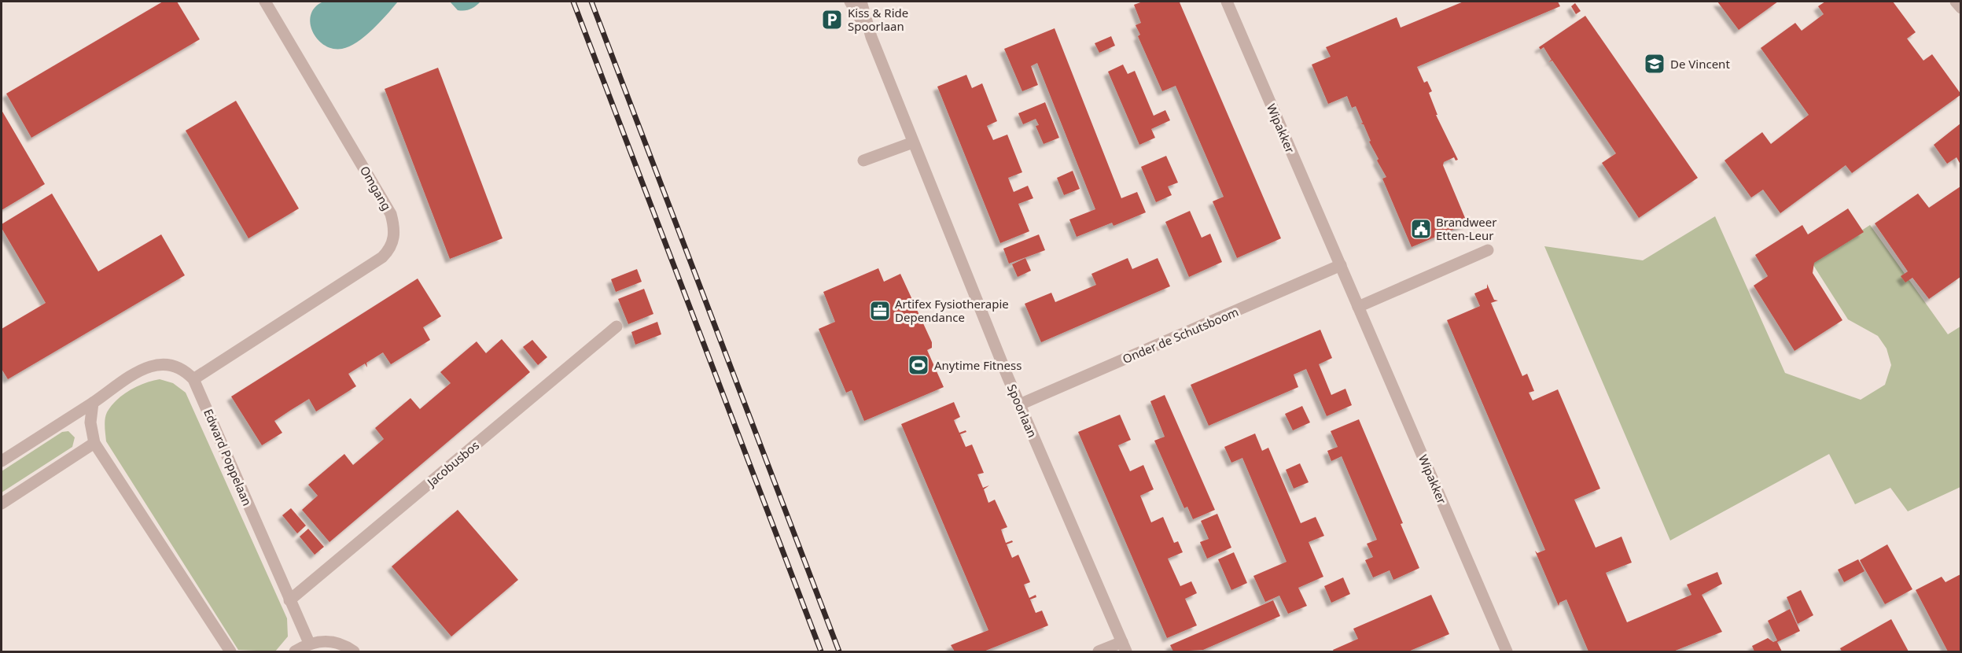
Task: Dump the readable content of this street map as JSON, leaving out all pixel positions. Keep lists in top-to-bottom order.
{
  "streets": {
    "street": [
      "Wipakker",
      "Omgang",
      "Onder de Schutsboom",
      "Spoorlaan",
      "Edward Poppelaan",
      "Jacobusbos"
    ]
  },
  "crossings": [
    ["Wipakker", "Onder de Schutsboom"],
    ["Omgang", "Edward Poppelaan"],
    ["Onder de Schutsboom", "Spoorlaan"],
    ["Edward Poppelaan", "Jacobusbos"]
  ],
  "places": {
    "parking": ["Kiss & Ride Spoorlaan"],
    "school or university": ["De Vincent"],
    "public building": ["Brandweer Etten-Leur"],
    "office": ["Artifex Fysiotherapie Dependance"],
    "sports": ["Anytime Fitness"]
  }
}
